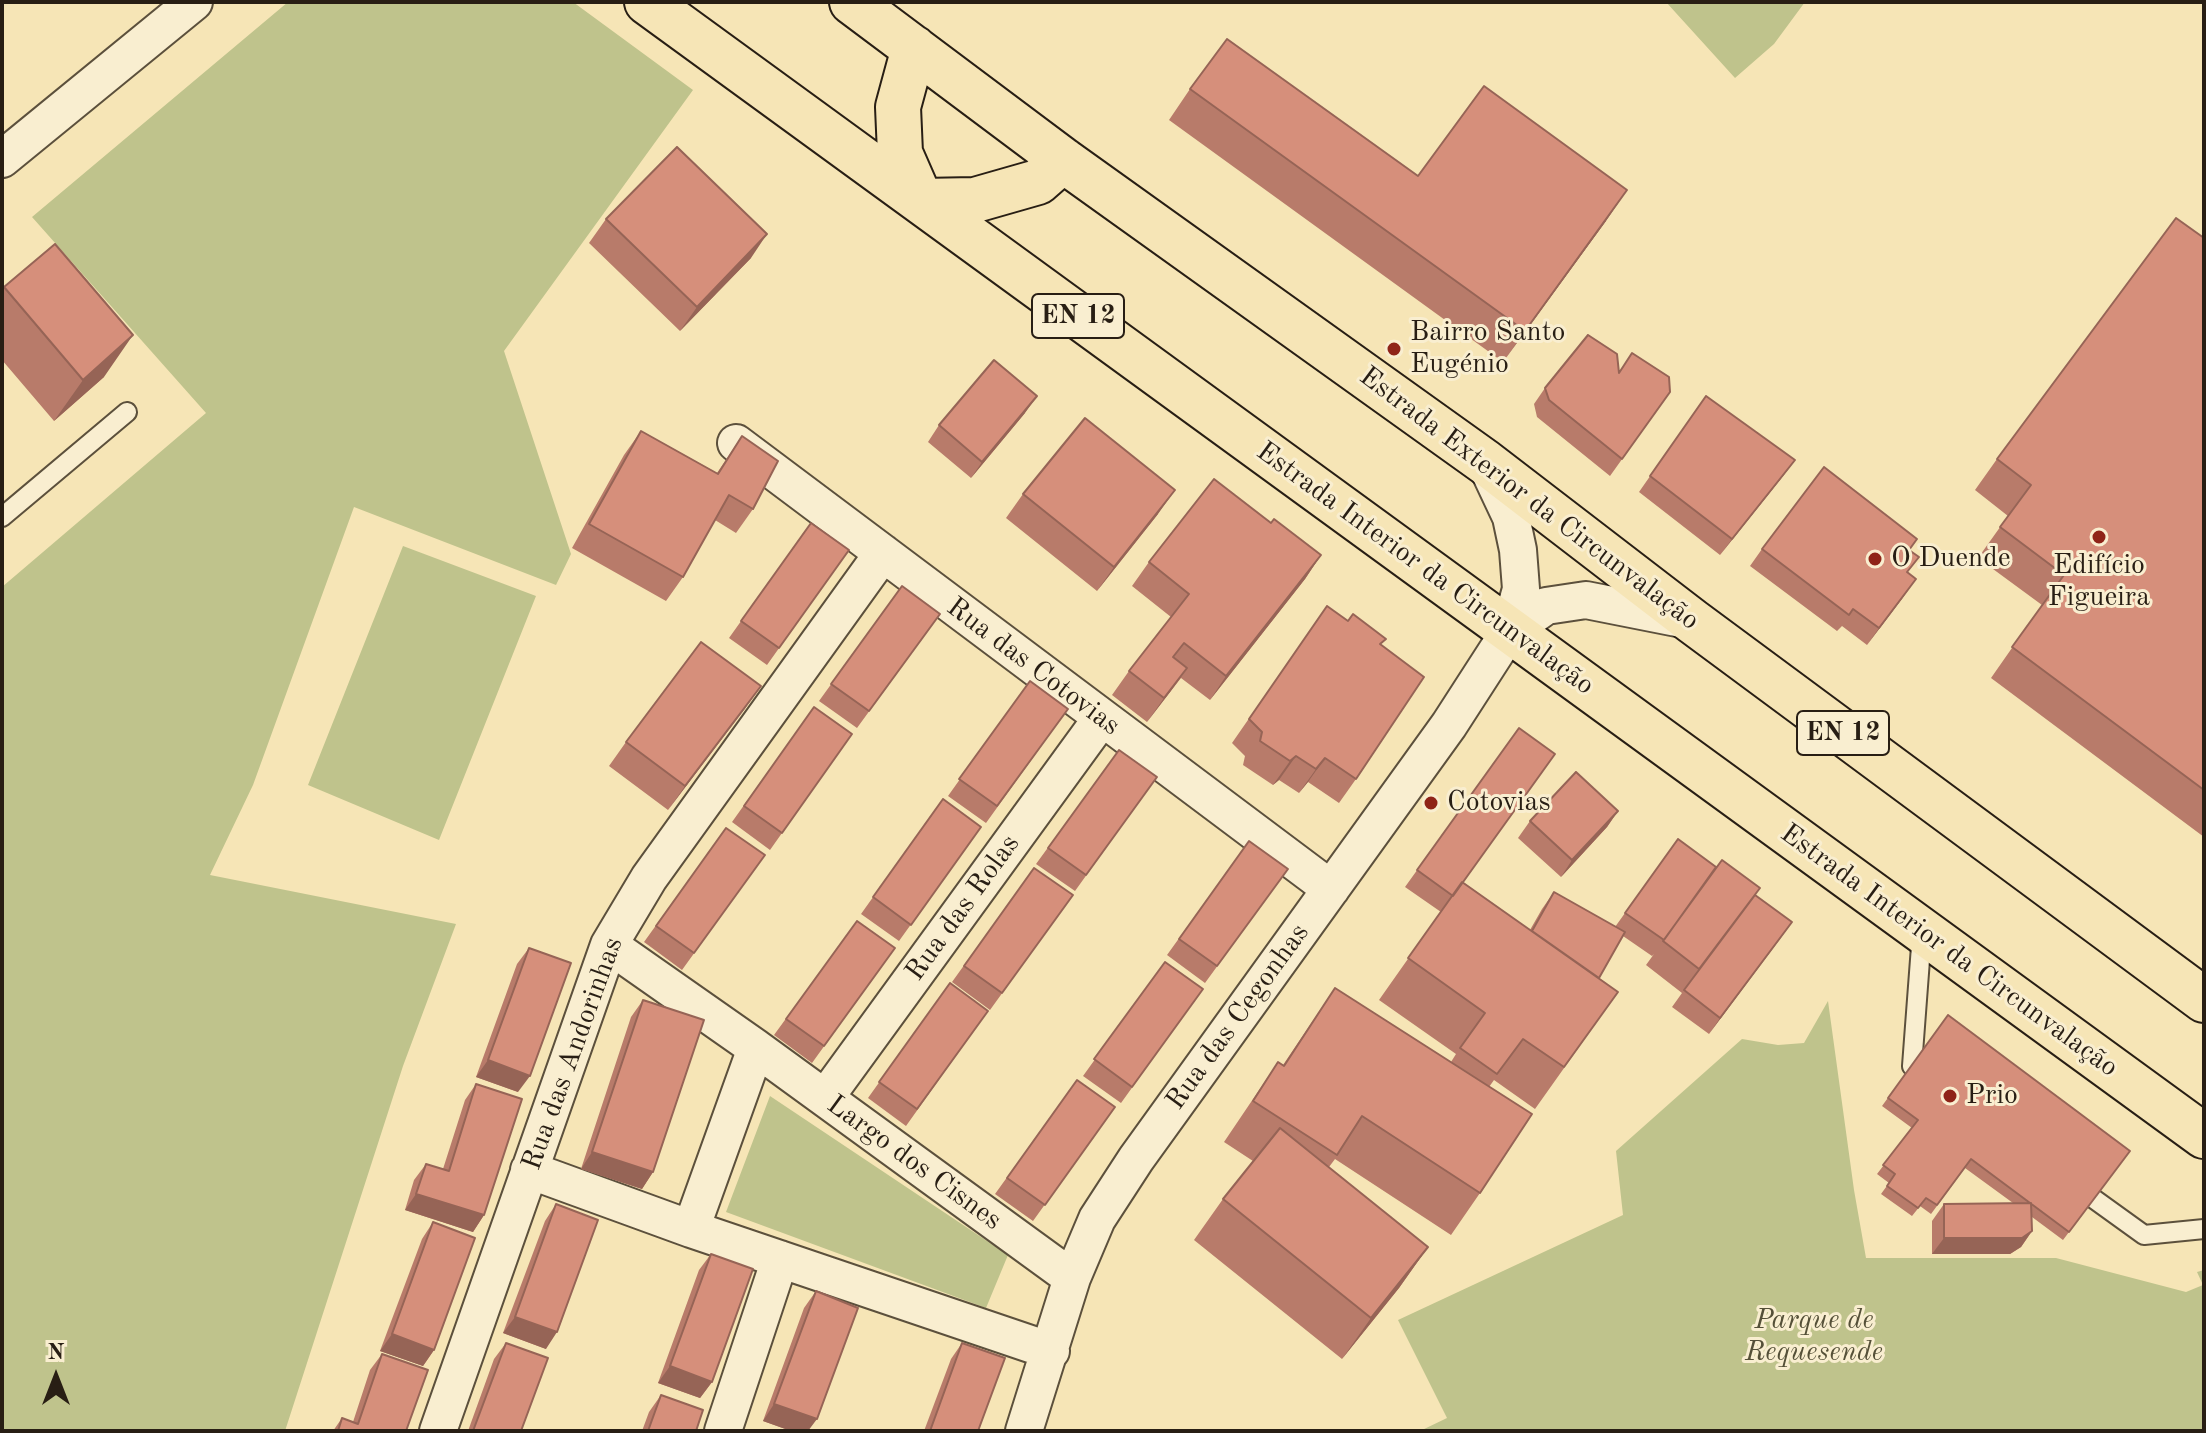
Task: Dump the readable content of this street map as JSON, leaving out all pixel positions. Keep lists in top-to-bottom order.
{
  "streets": {
    "main road": ["EN 12", "Estrada Exterior da Circunvalação", "Estrada Interior da Circunvalação"],
    "street": [
      "Rua das Cotovias",
      "Rua das Rolas",
      "Rua das Cegonhas",
      "Rua das Andorinhas",
      "Largo dos Cisnes"
    ]
  },
  "crossings": [
    ["Estrada Interior da Circunvalação", "Rua das Cegonhas"],
    ["Rua das Cotovias", "Rua das Rolas"],
    ["Rua das Cotovias", "Rua das Cegonhas"],
    ["Rua das Cotovias", "Rua das Andorinhas"],
    ["Rua das Rolas", "Largo dos Cisnes"],
    ["Rua das Cegonhas", "Largo dos Cisnes"],
    ["Rua das Andorinhas", "Largo dos Cisnes"]
  ],
  "parks": ["Parque de Requesende"],
  "places": [
    "Bairro Santo Eugénio",
    "Edifício Figueira",
    "O Duende",
    "Cotovias",
    "Prio"
  ],
  "north": "top"
}
